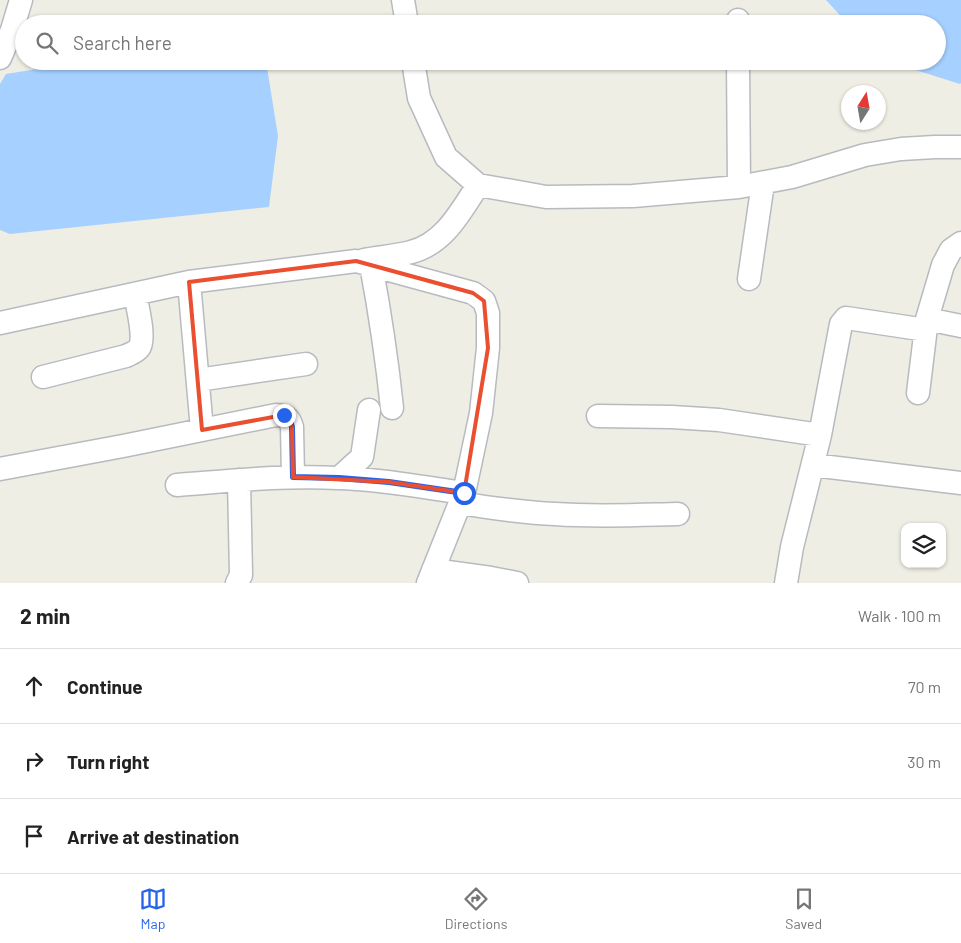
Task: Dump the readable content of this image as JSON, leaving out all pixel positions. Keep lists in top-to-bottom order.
{
  "north": "top",
  "page": {
    "search": "Search here",
    "heading": ["2 min", "Walk · 100 m"],
    "list": [
      ["Continue", "70 m"],
      ["Turn right", "30 m"],
      "Arrive at destination"
    ],
    "nav": ["Map", "Directions", "Saved"]
  }
}
